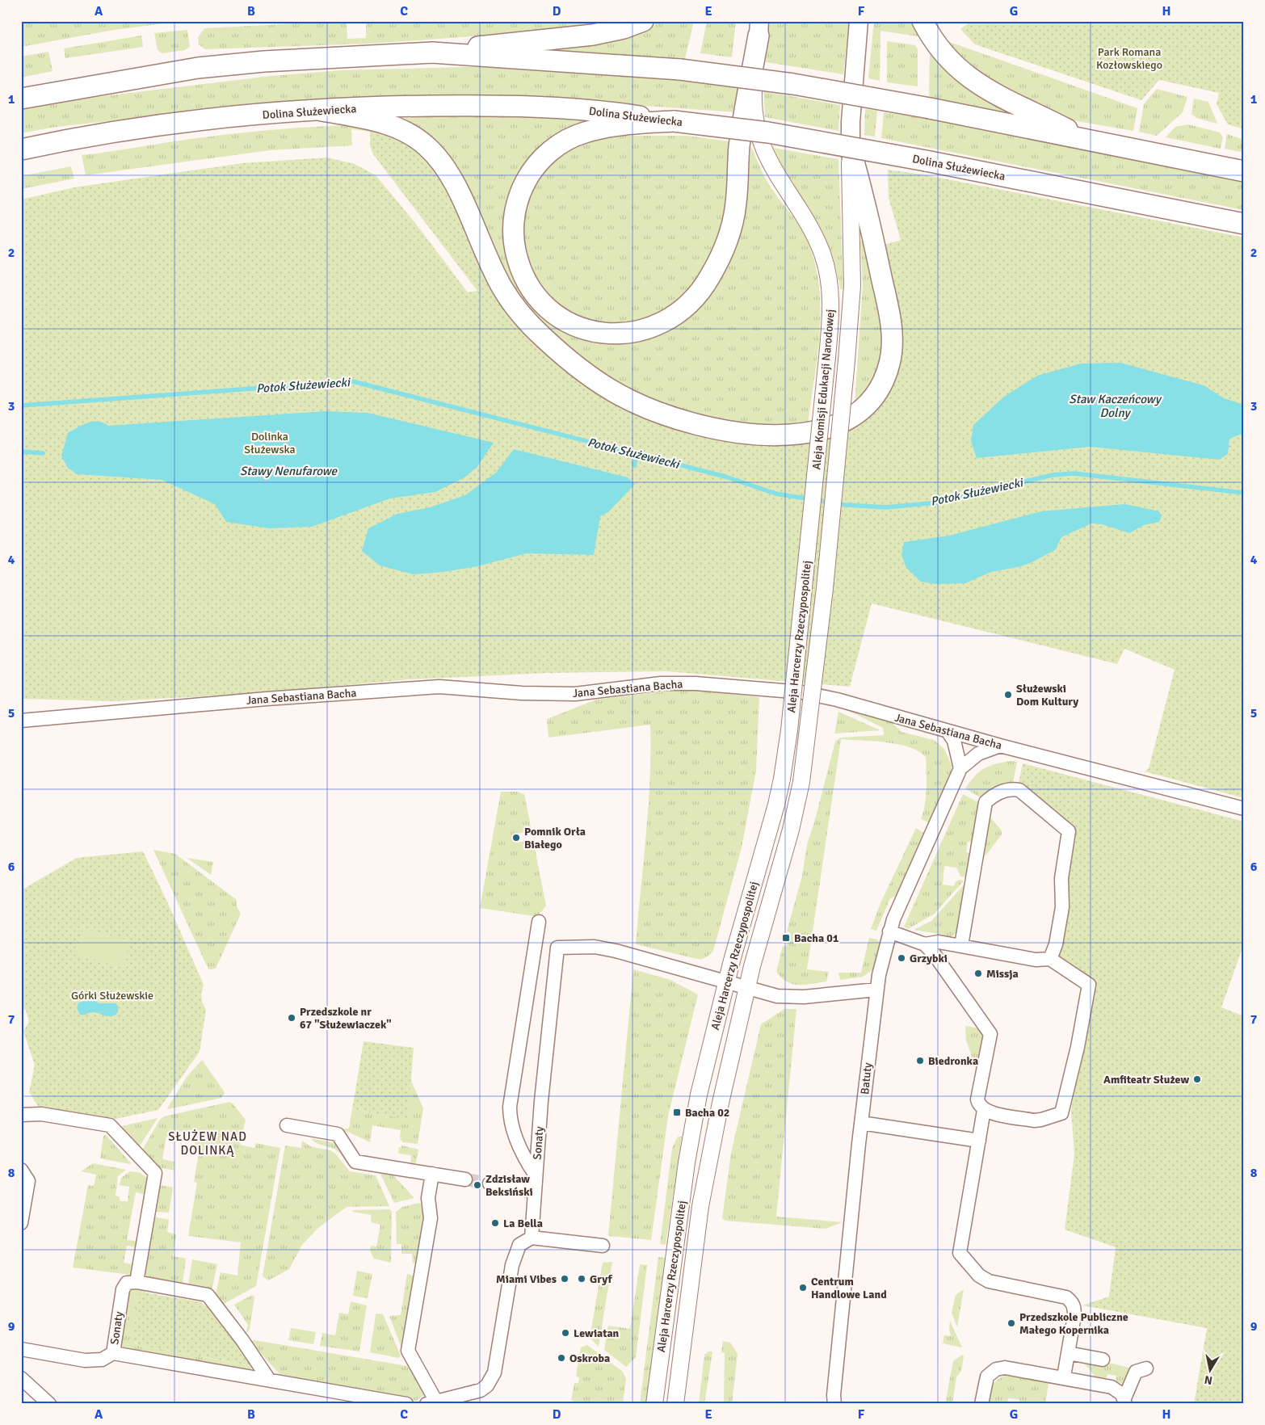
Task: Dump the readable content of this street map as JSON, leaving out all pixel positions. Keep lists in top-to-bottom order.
{
  "streets": {
    "main road": ["Dolina Służewiecka", "Aleja Komisji Edukacji Narodowej"],
    "street": [
      "Aleja Harcerzy Rzeczypospolitej",
      "Jana Sebastiana Bacha",
      "Batuty",
      "Sonaty"
    ]
  },
  "crossings": [
    ["Aleja Komisji Edukacji Narodowej", "Aleja Harcerzy Rzeczypospolitej"],
    ["Aleja Harcerzy Rzeczypospolitej", "Sonaty"],
    ["Jana Sebastiana Bacha", "Batuty"]
  ],
  "districts": ["SŁUŻEW NAD DOLINKĄ"],
  "water": ["Potok Służewiecki", "Staw Kaczeńcowy Dolny", "Stawy Nenufarowe"],
  "parks": ["Park Romana Kozłowskiego", "Dolinka Służewska", "Górki Służewskie"],
  "places": {
    "other": [
      "Służewski Dom Kultury",
      "Pomnik Orła Białego",
      "Grzybki",
      "Missja",
      "Przedszkole nr 67 \"Służewiaczek\"",
      "Biedronka",
      "Amfiteatr Służew",
      "Zdzisław Beksiński",
      "La Bella",
      "Miami Vibes",
      "Gryf",
      "Centrum Handlowe Land",
      "Przedszkole Publiczne Małego Kopernika",
      "Lewiatan",
      "Oskroba"
    ],
    "transit": ["Bacha 01", "Bacha 02"]
  },
  "north": "bottom",
  "grid": {
    "columns": [
      "A",
      "B",
      "C",
      "D",
      "E",
      "F",
      "G",
      "H"
    ],
    "rows": [
      "1",
      "2",
      "3",
      "4",
      "5",
      "6",
      "7",
      "8",
      "9"
    ]
  }
}
